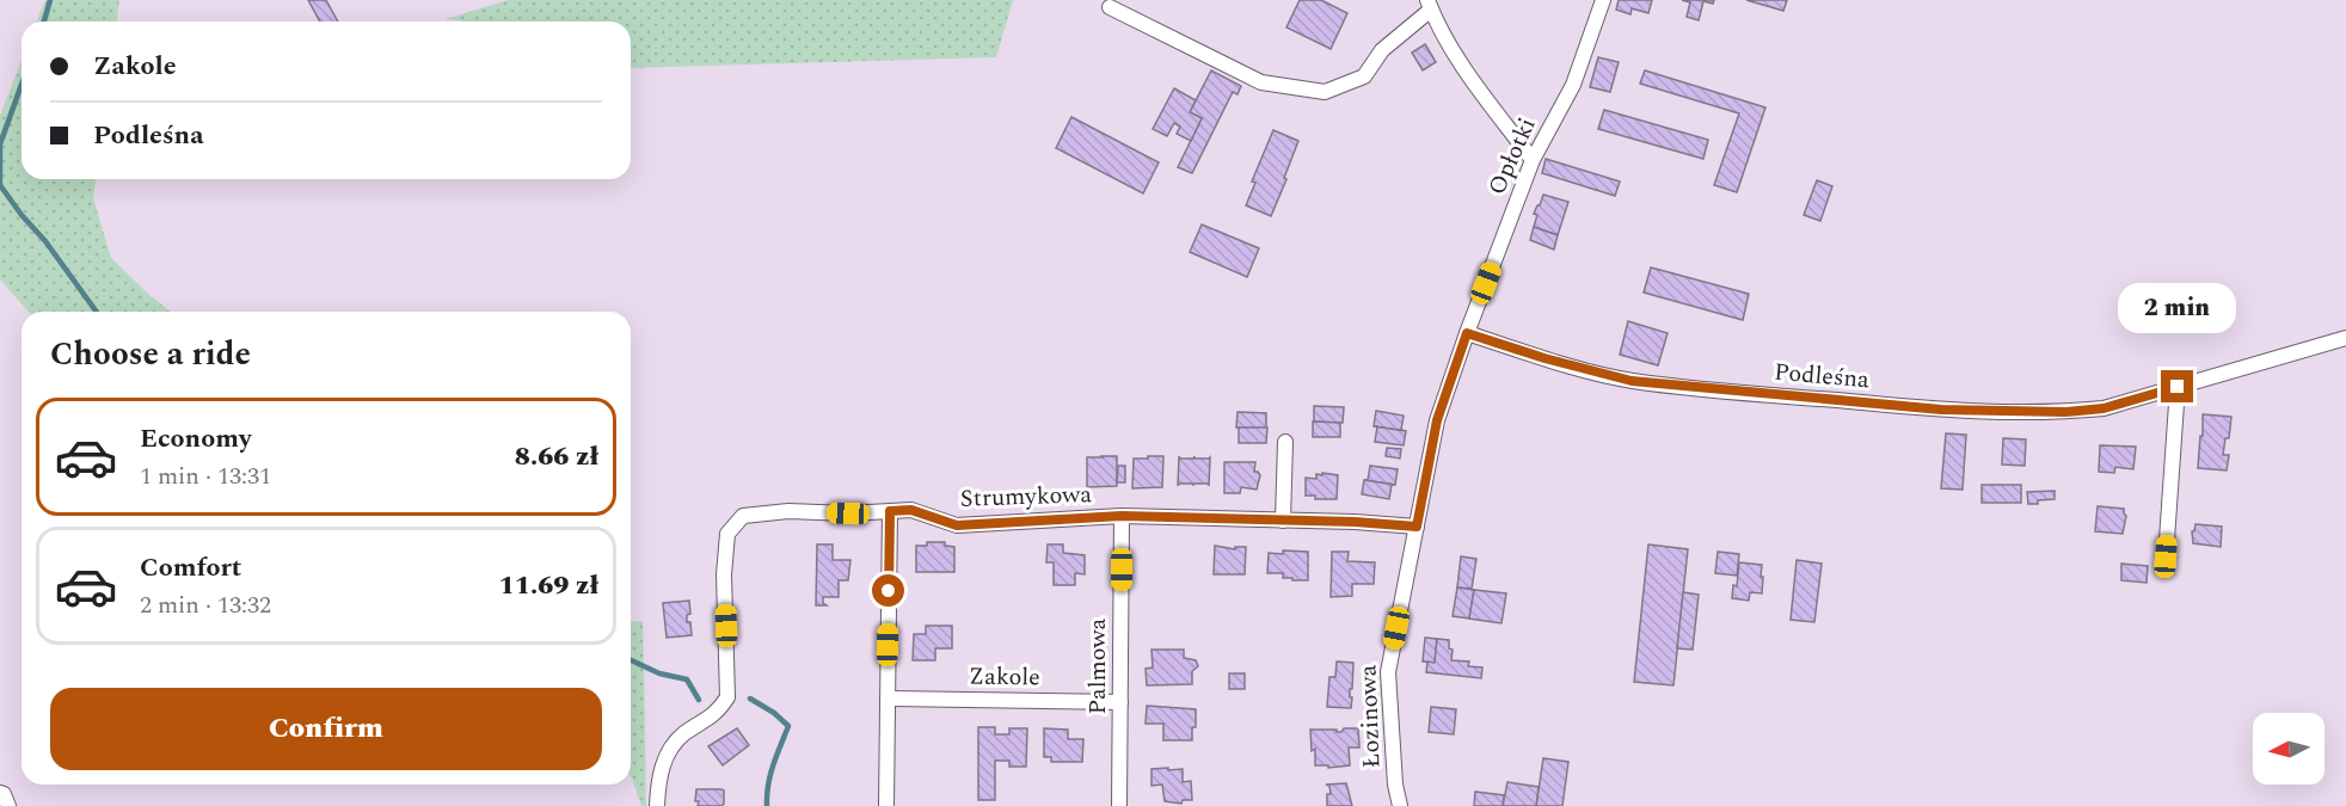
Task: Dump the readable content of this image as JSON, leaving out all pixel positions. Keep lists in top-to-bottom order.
{
  "streets": {
    "street": [
      "Opłotki",
      "Podleśna",
      "Strumykowa",
      "Palmowa",
      "Zakole",
      "Łozinowa"
    ]
  },
  "crossings": [
    ["Opłotki", "Podleśna"],
    ["Opłotki", "Łozinowa"],
    ["Podleśna", "Łozinowa"],
    ["Strumykowa", "Palmowa"],
    ["Palmowa", "Zakole"]
  ],
  "north": "left",
  "page": {
    "banner": ["Zakole", "Podleśna"],
    "bubble": "2 min",
    "heading": "Choose a ride",
    "list": [
      {
        "name": "Economy",
        "note": "1 min · 13:31",
        "value": "8.66 zł"
      },
      {
        "name": "Comfort",
        "note": "2 min · 13:32",
        "value": "11.69 zł"
      }
    ],
    "buttons": "Confirm"
  }
}
